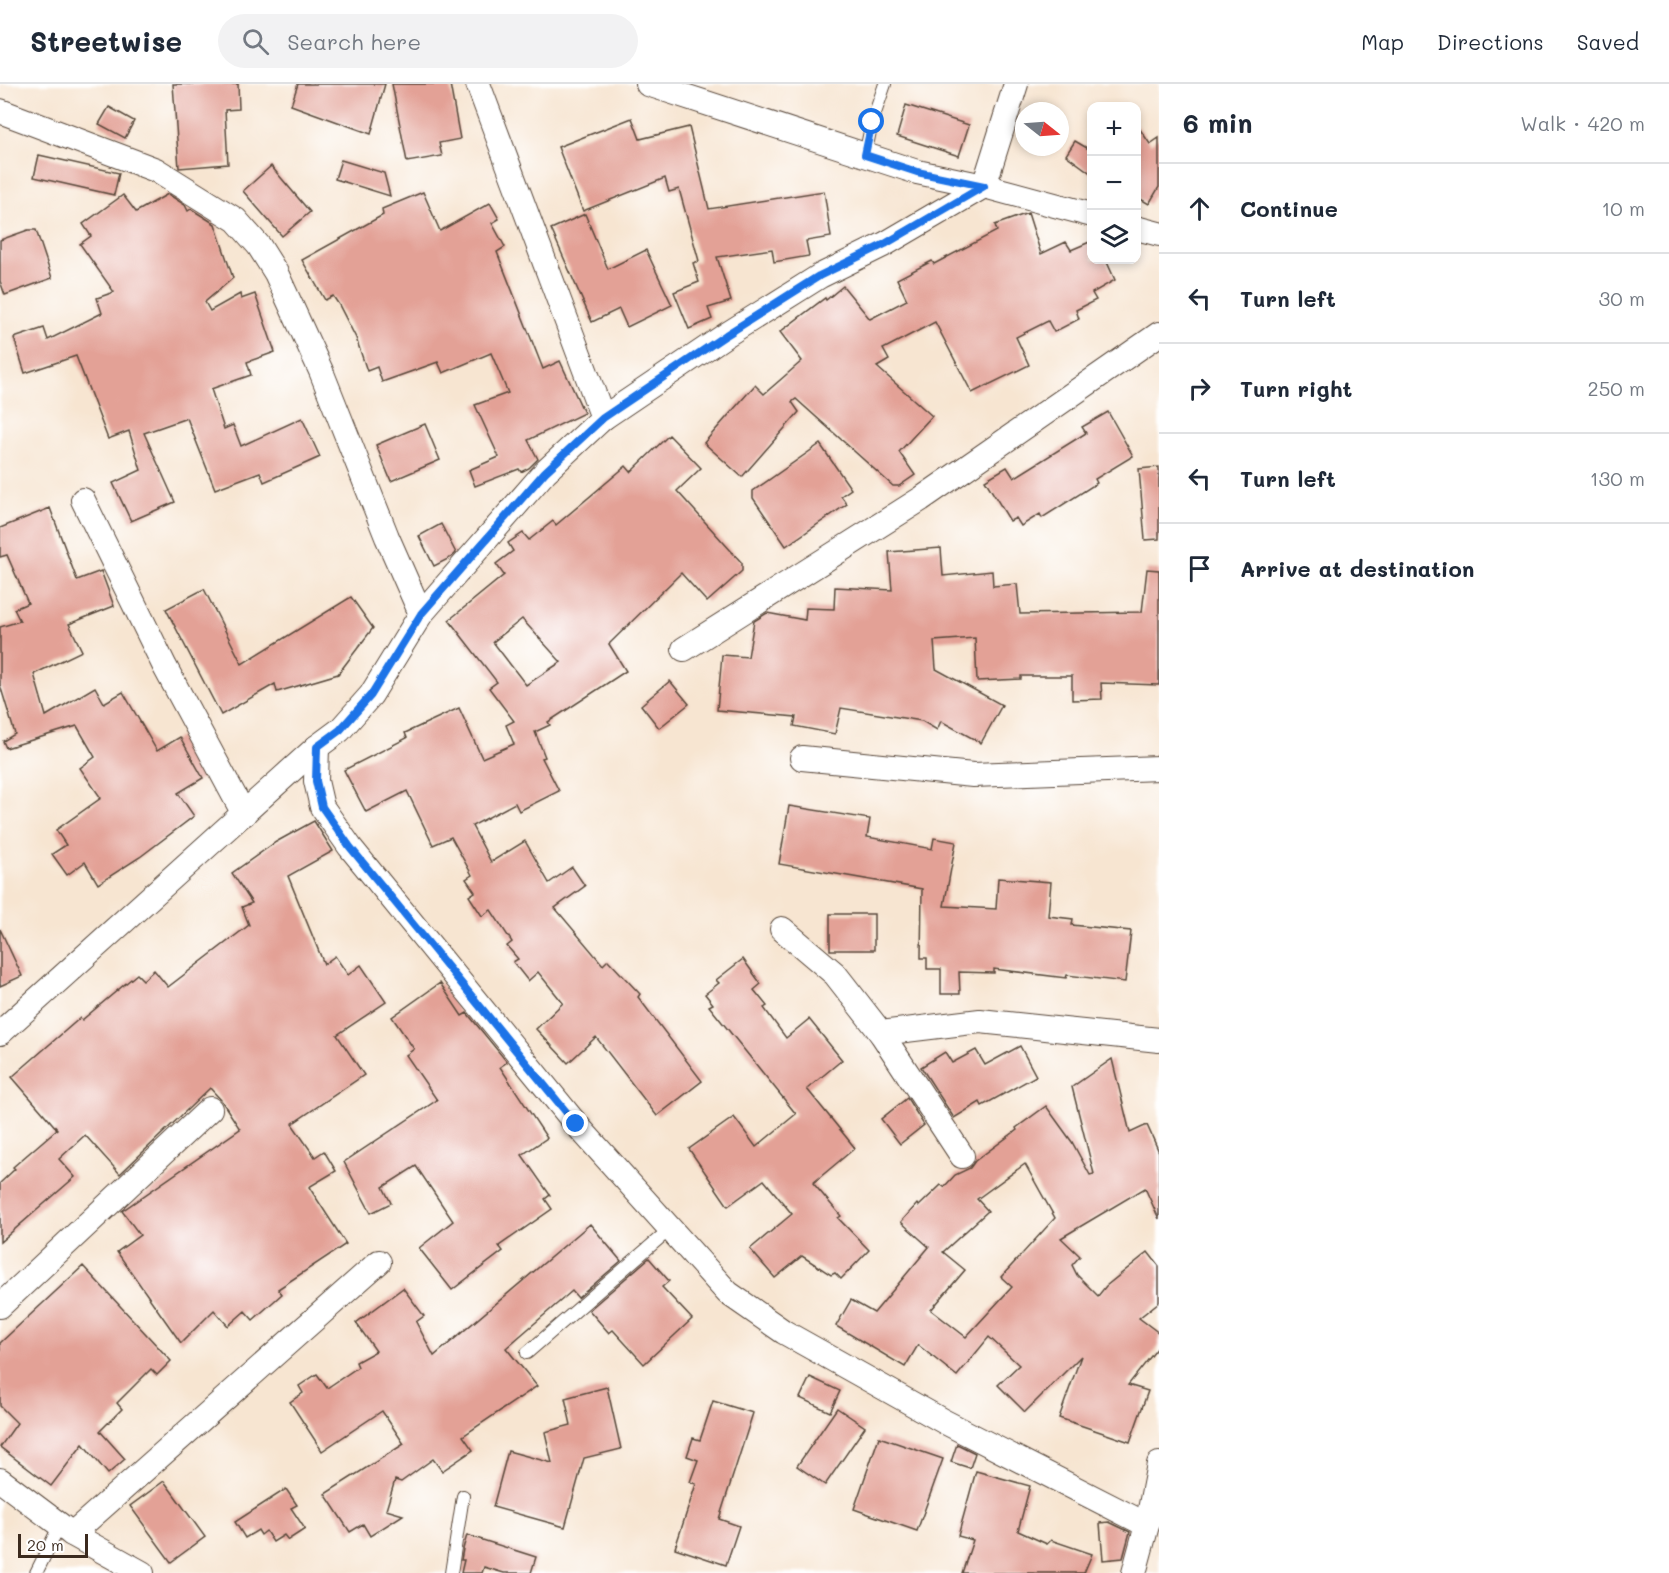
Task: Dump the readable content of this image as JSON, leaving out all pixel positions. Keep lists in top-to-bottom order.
{
  "scale_bar": "20 m",
  "north": "right",
  "page": {
    "header": "Streetwise",
    "search": "Search here",
    "nav": ["Map", "Directions", "Saved"],
    "heading": ["6 min", "Walk · 420 m"],
    "map_buttons": ["+", "−"],
    "list": [
      ["Continue", "10 m"],
      ["Turn left", "30 m"],
      ["Turn right", "250 m"],
      ["Turn left", "130 m"],
      "Arrive at destination"
    ],
    "scale": "20 m"
  }
}
